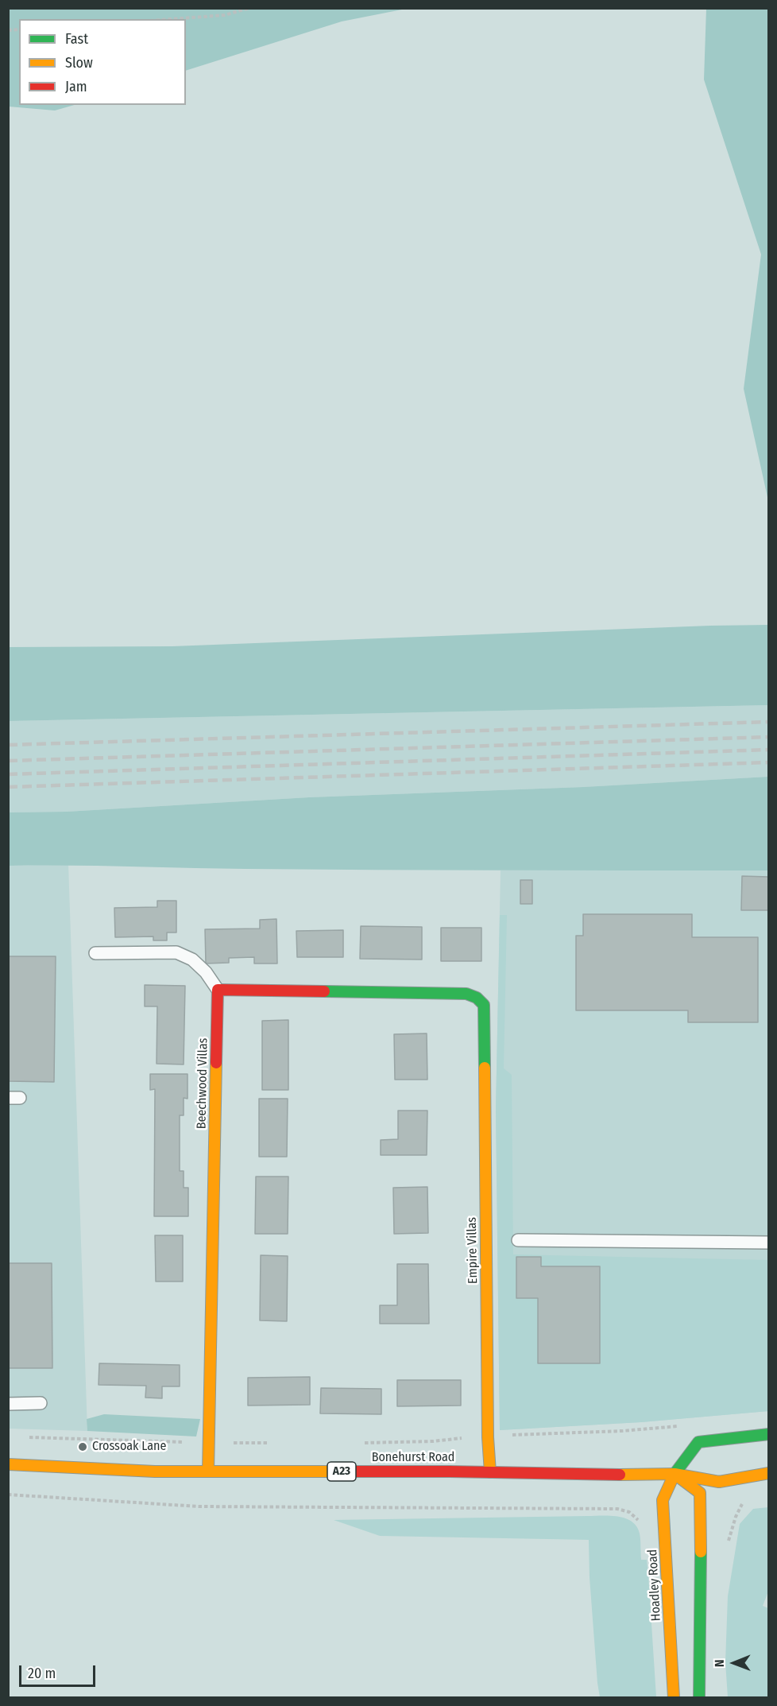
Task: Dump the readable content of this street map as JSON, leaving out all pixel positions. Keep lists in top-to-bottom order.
{
  "streets": {
    "street": [
      "Beechwood Villas",
      "Empire Villas",
      "Bonehurst Road",
      "A23",
      "Hoadley Road"
    ]
  },
  "crossings": [
    ["Beechwood Villas", "Empire Villas"],
    ["Beechwood Villas", "Bonehurst Road"],
    ["Empire Villas", "Bonehurst Road"],
    ["Bonehurst Road", "Hoadley Road"]
  ],
  "places": ["Crossoak Lane"],
  "legend": ["Fast", "Slow", "Jam"],
  "scale_bar": "20 m",
  "north": "left"
}
